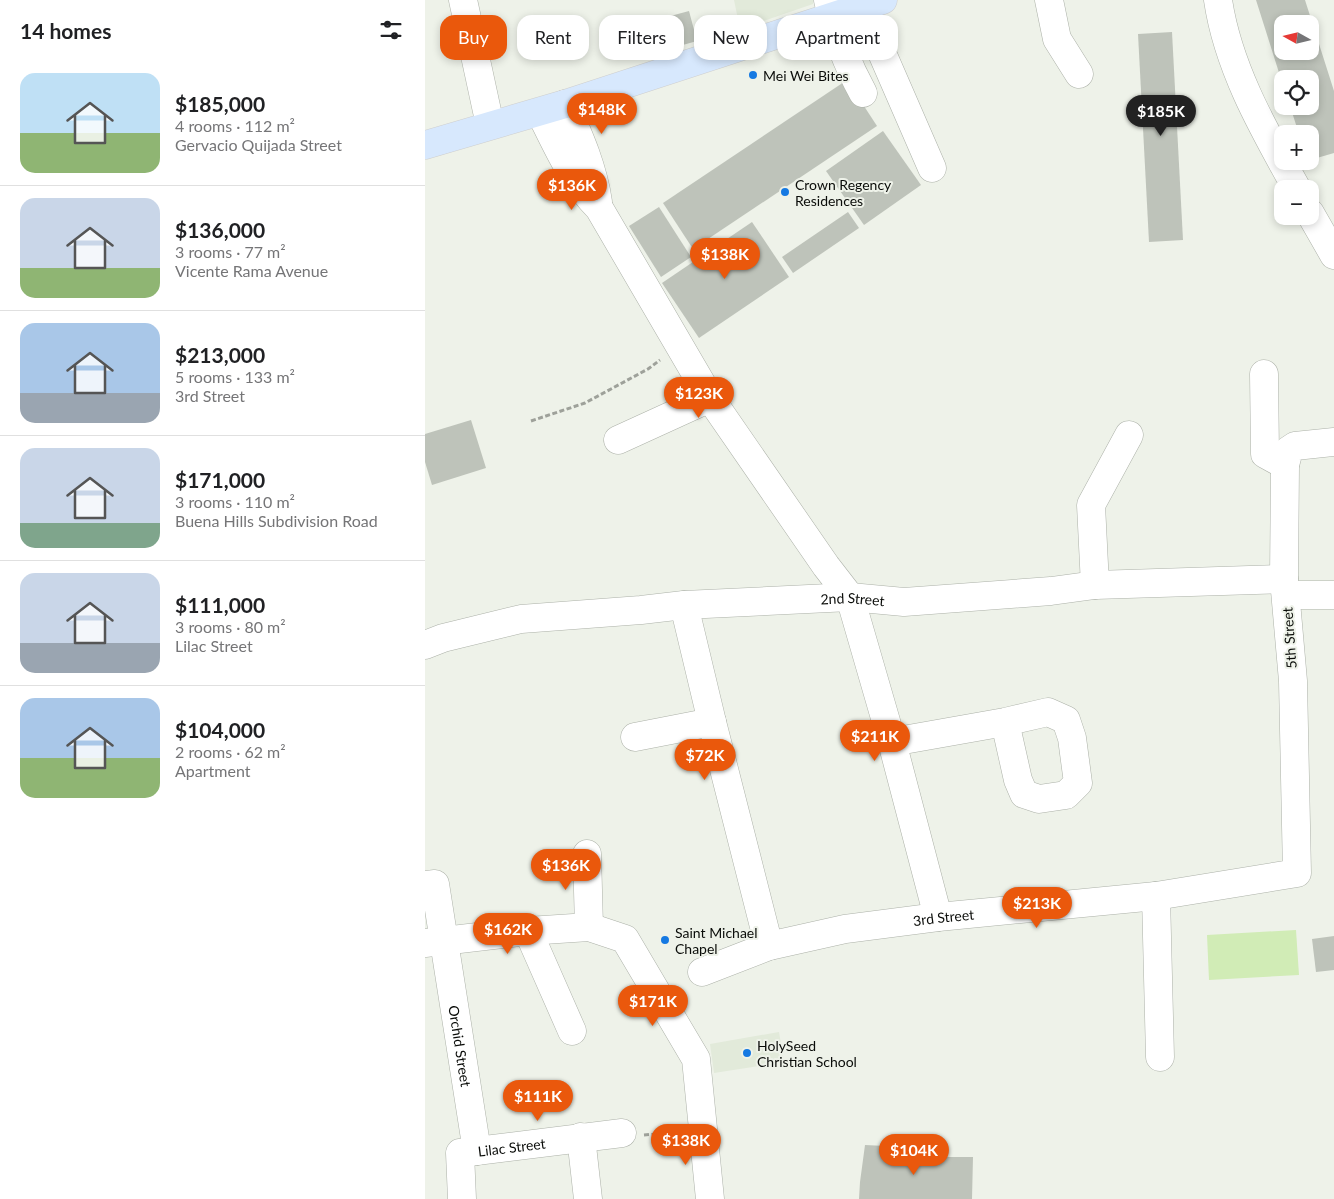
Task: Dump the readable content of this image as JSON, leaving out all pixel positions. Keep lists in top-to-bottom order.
{
  "streets": {
    "street": [
      "2nd Street",
      "5th Street",
      "3rd Street",
      "Orchid Street",
      "Lilac Street"
    ]
  },
  "crossings": [
    ["2nd Street", "5th Street"],
    ["5th Street", "3rd Street"],
    ["Orchid Street", "Lilac Street"]
  ],
  "places": [
    "Mei Wei Bites",
    "Crown Regency Residences",
    "Saint Michael Chapel",
    "HolySeed Christian School"
  ],
  "north": "left",
  "page": {
    "heading": "14 homes",
    "map_buttons": ["+", "−"],
    "chip": [
      "Buy",
      "Rent",
      "Filters",
      "New",
      "Apartment"
    ],
    "list": [
      {
        "name": "$185,000",
        "note": "4 rooms · 112 m² · Gervacio Quijada Street"
      },
      {
        "name": "$136,000",
        "note": "3 rooms · 77 m² · Vicente Rama Avenue"
      },
      {
        "name": "$213,000",
        "note": "5 rooms · 133 m² · 3rd Street"
      },
      {
        "name": "$171,000",
        "note": "3 rooms · 110 m² · Buena Hills Subdivision Road"
      },
      {
        "name": "$111,000",
        "note": "3 rooms · 80 m² · Lilac Street"
      },
      {
        "name": "$104,000",
        "note": "2 rooms · 62 m² · Apartment"
      }
    ],
    "price": [
      "$148K",
      "$185K",
      "$136K",
      "$138K",
      "$123K",
      "$211K",
      "$72K",
      "$136K",
      "$213K",
      "$162K",
      "$171K",
      "$111K",
      "$138K",
      "$104K"
    ]
  }
}
